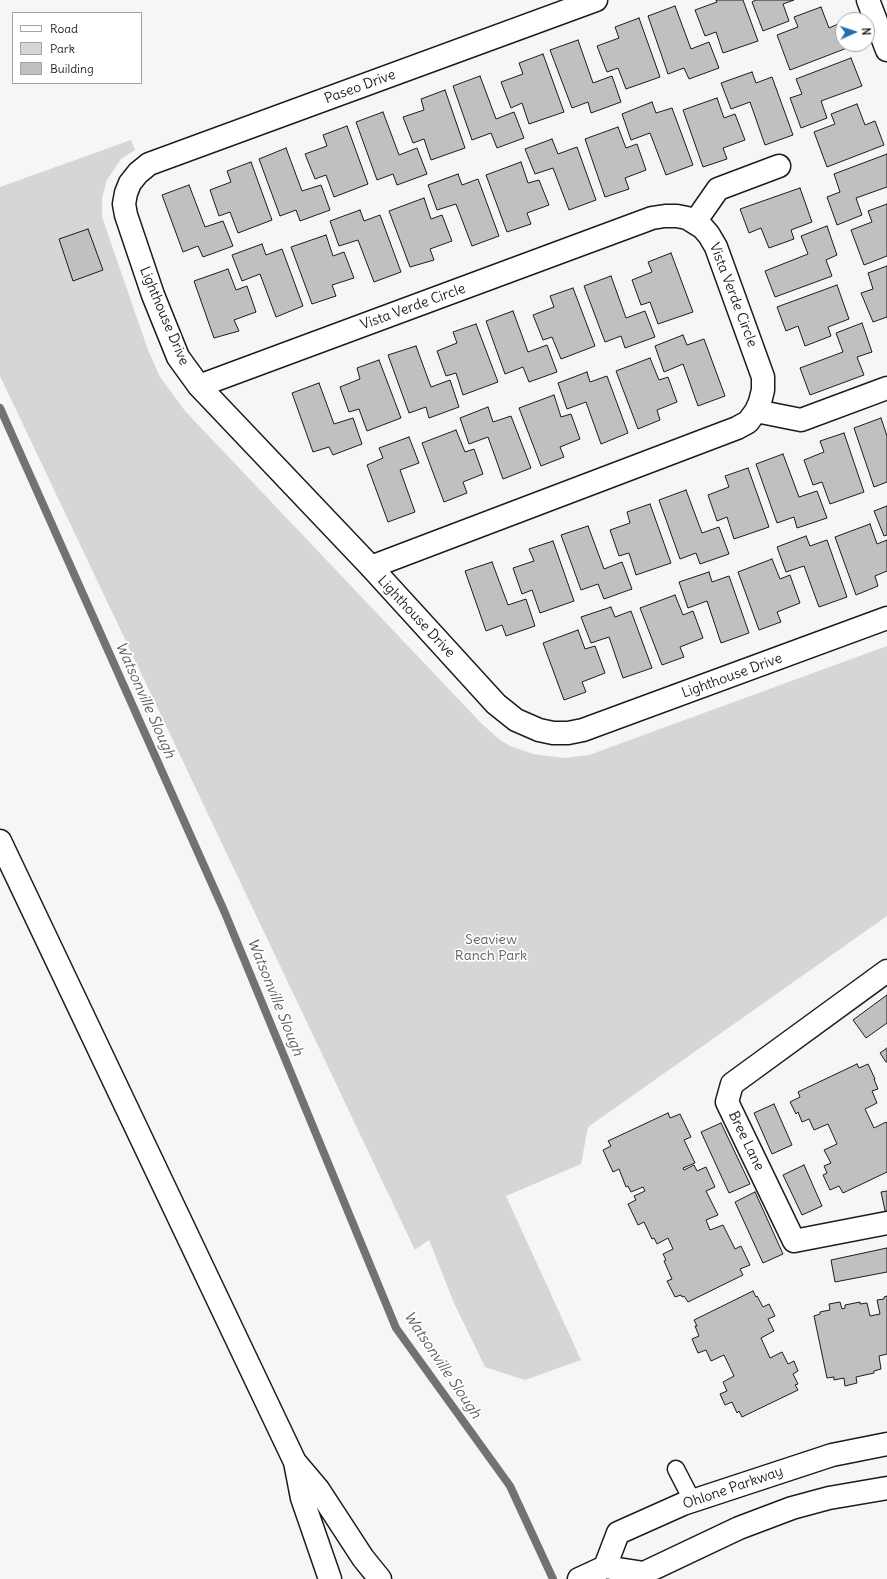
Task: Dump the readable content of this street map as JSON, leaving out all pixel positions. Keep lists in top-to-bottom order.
{
  "streets": {
    "street": [
      "Paseo Drive",
      "Vista Verde Circle",
      "Lighthouse Drive",
      "Bree Lane",
      "Ohlone Parkway"
    ]
  },
  "crossings": [
    ["Paseo Drive", "Lighthouse Drive"],
    ["Vista Verde Circle", "Lighthouse Drive"]
  ],
  "water": ["Watsonville Slough"],
  "parks": ["Seaview Ranch Park"],
  "legend": ["Road", "Park", "Building"],
  "north": "right"
}
